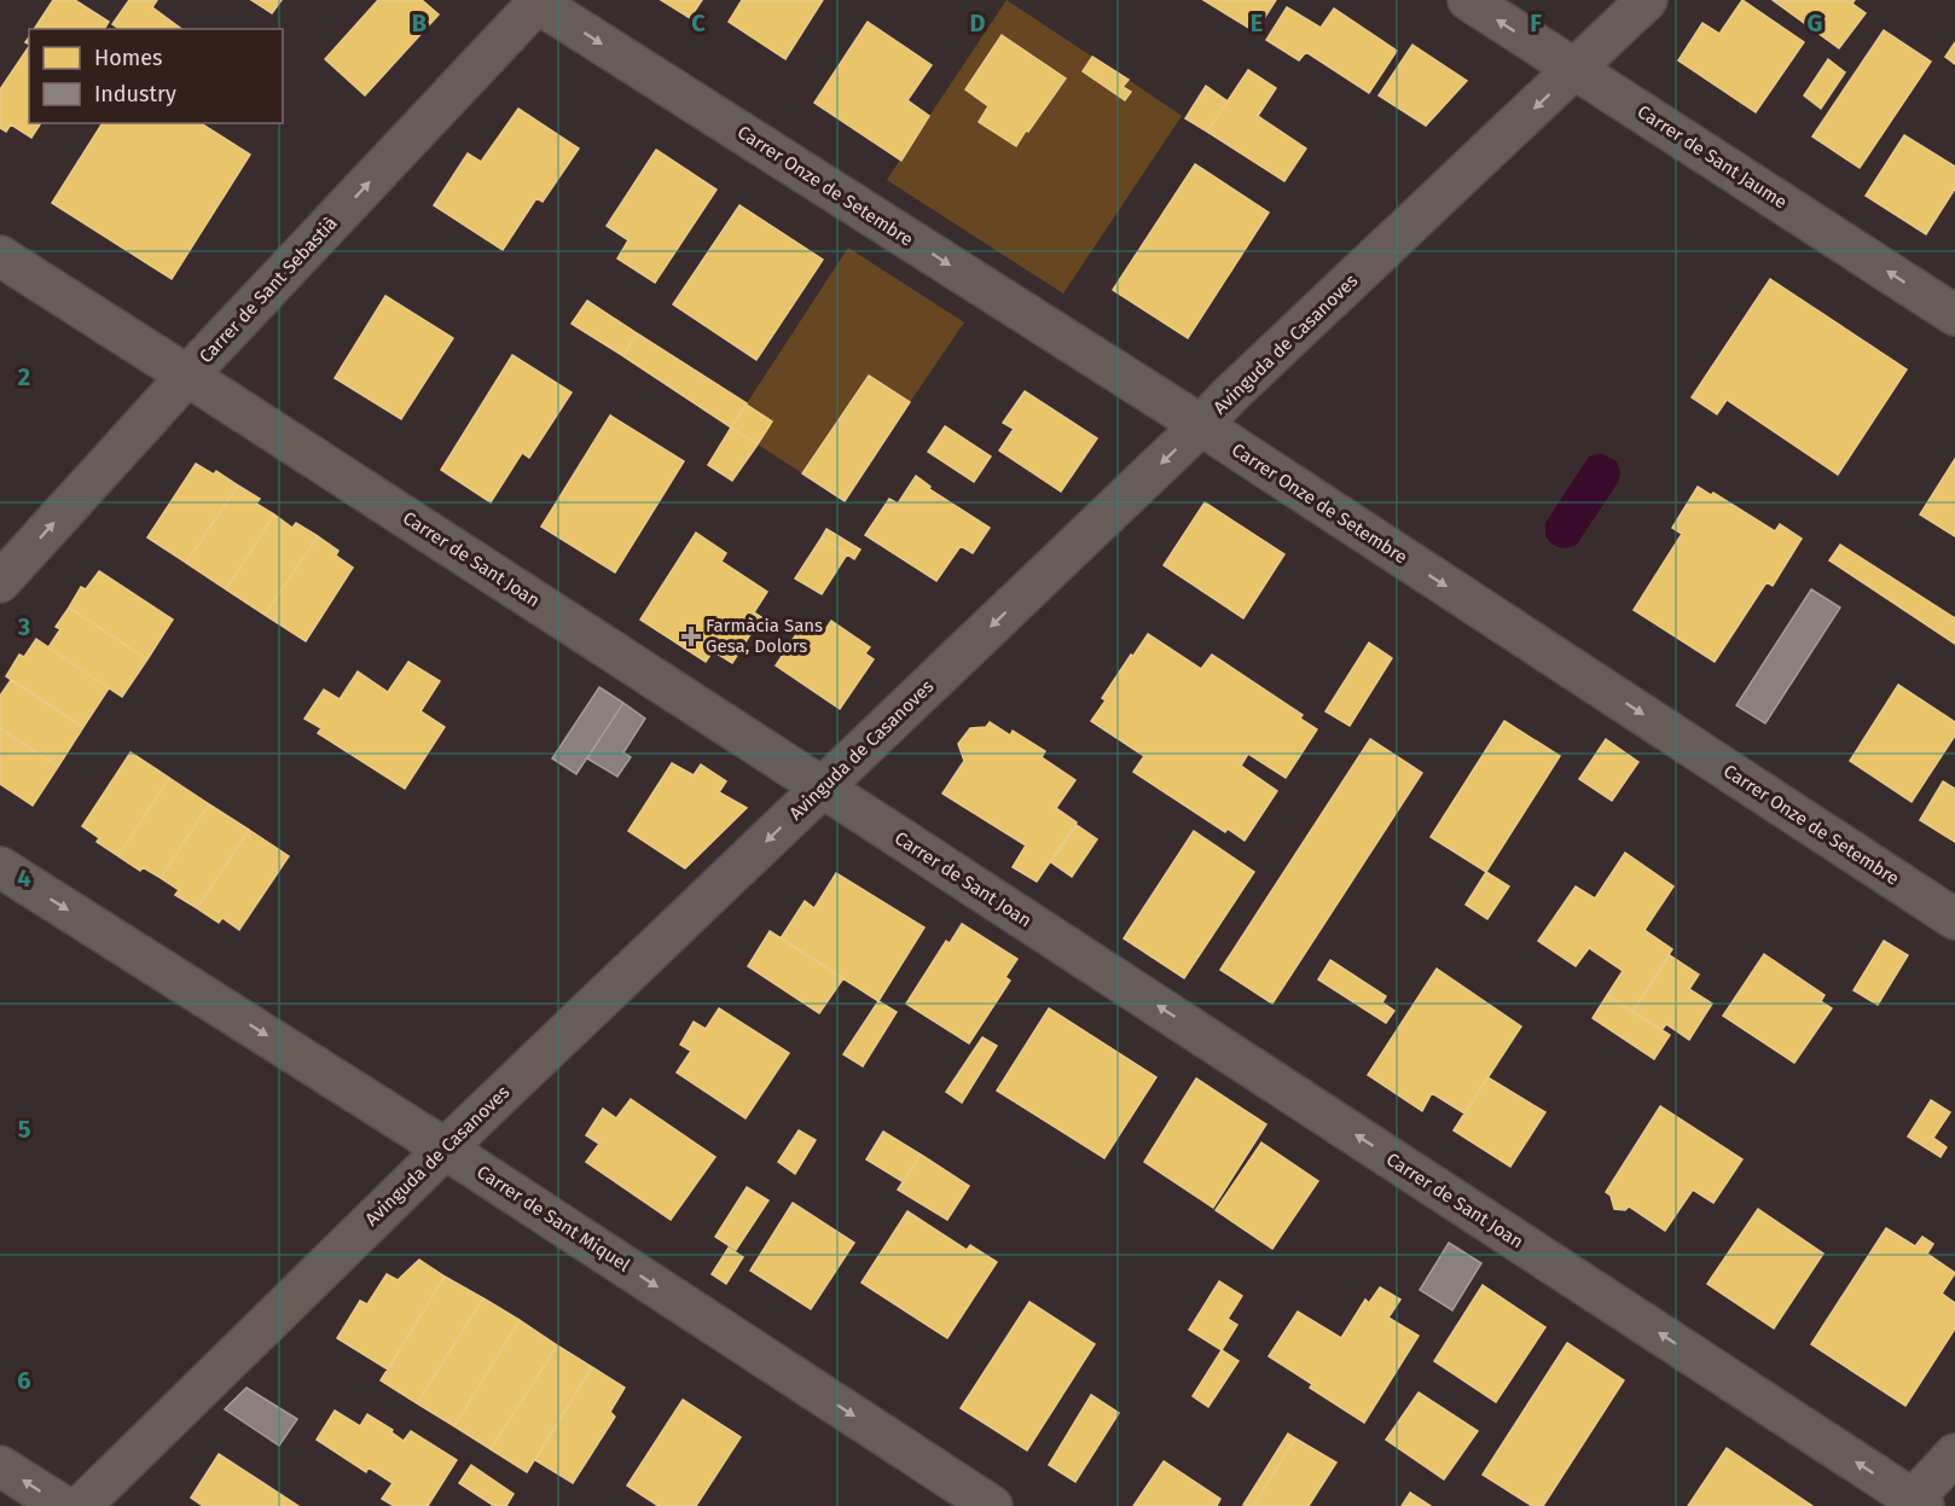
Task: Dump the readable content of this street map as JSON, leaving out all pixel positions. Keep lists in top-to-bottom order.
{
  "streets": {
    "street": [
      "Carrer de Sant Jaume",
      "Carrer Onze de Setembre",
      "Carrer de Sant Sebastià",
      "Avinguda de Casanoves",
      "Carrer de Sant Joan",
      "Carrer de Sant Miquel"
    ]
  },
  "crossings": [
    ["Carrer de Sant Jaume", "Avinguda de Casanoves"],
    ["Carrer Onze de Setembre", "Carrer de Sant Sebastià"],
    ["Carrer Onze de Setembre", "Avinguda de Casanoves"],
    ["Carrer de Sant Sebastià", "Carrer de Sant Joan"],
    ["Avinguda de Casanoves", "Carrer de Sant Joan"],
    ["Avinguda de Casanoves", "Carrer de Sant Miquel"]
  ],
  "one_way": [
    "Carrer de Sant Jaume",
    "Carrer Onze de Setembre",
    "Carrer de Sant Sebastià",
    "Avinguda de Casanoves",
    "Carrer de Sant Joan",
    "Carrer de Sant Miquel"
  ],
  "places": {
    "health": ["Farmàcia Sans Gesa, Dolors"]
  },
  "legend": ["Homes", "Industry"],
  "grid": {
    "columns": [
      "B",
      "C",
      "D",
      "E",
      "F",
      "G"
    ],
    "rows": [
      "2",
      "3",
      "4",
      "5",
      "6"
    ]
  }
}
